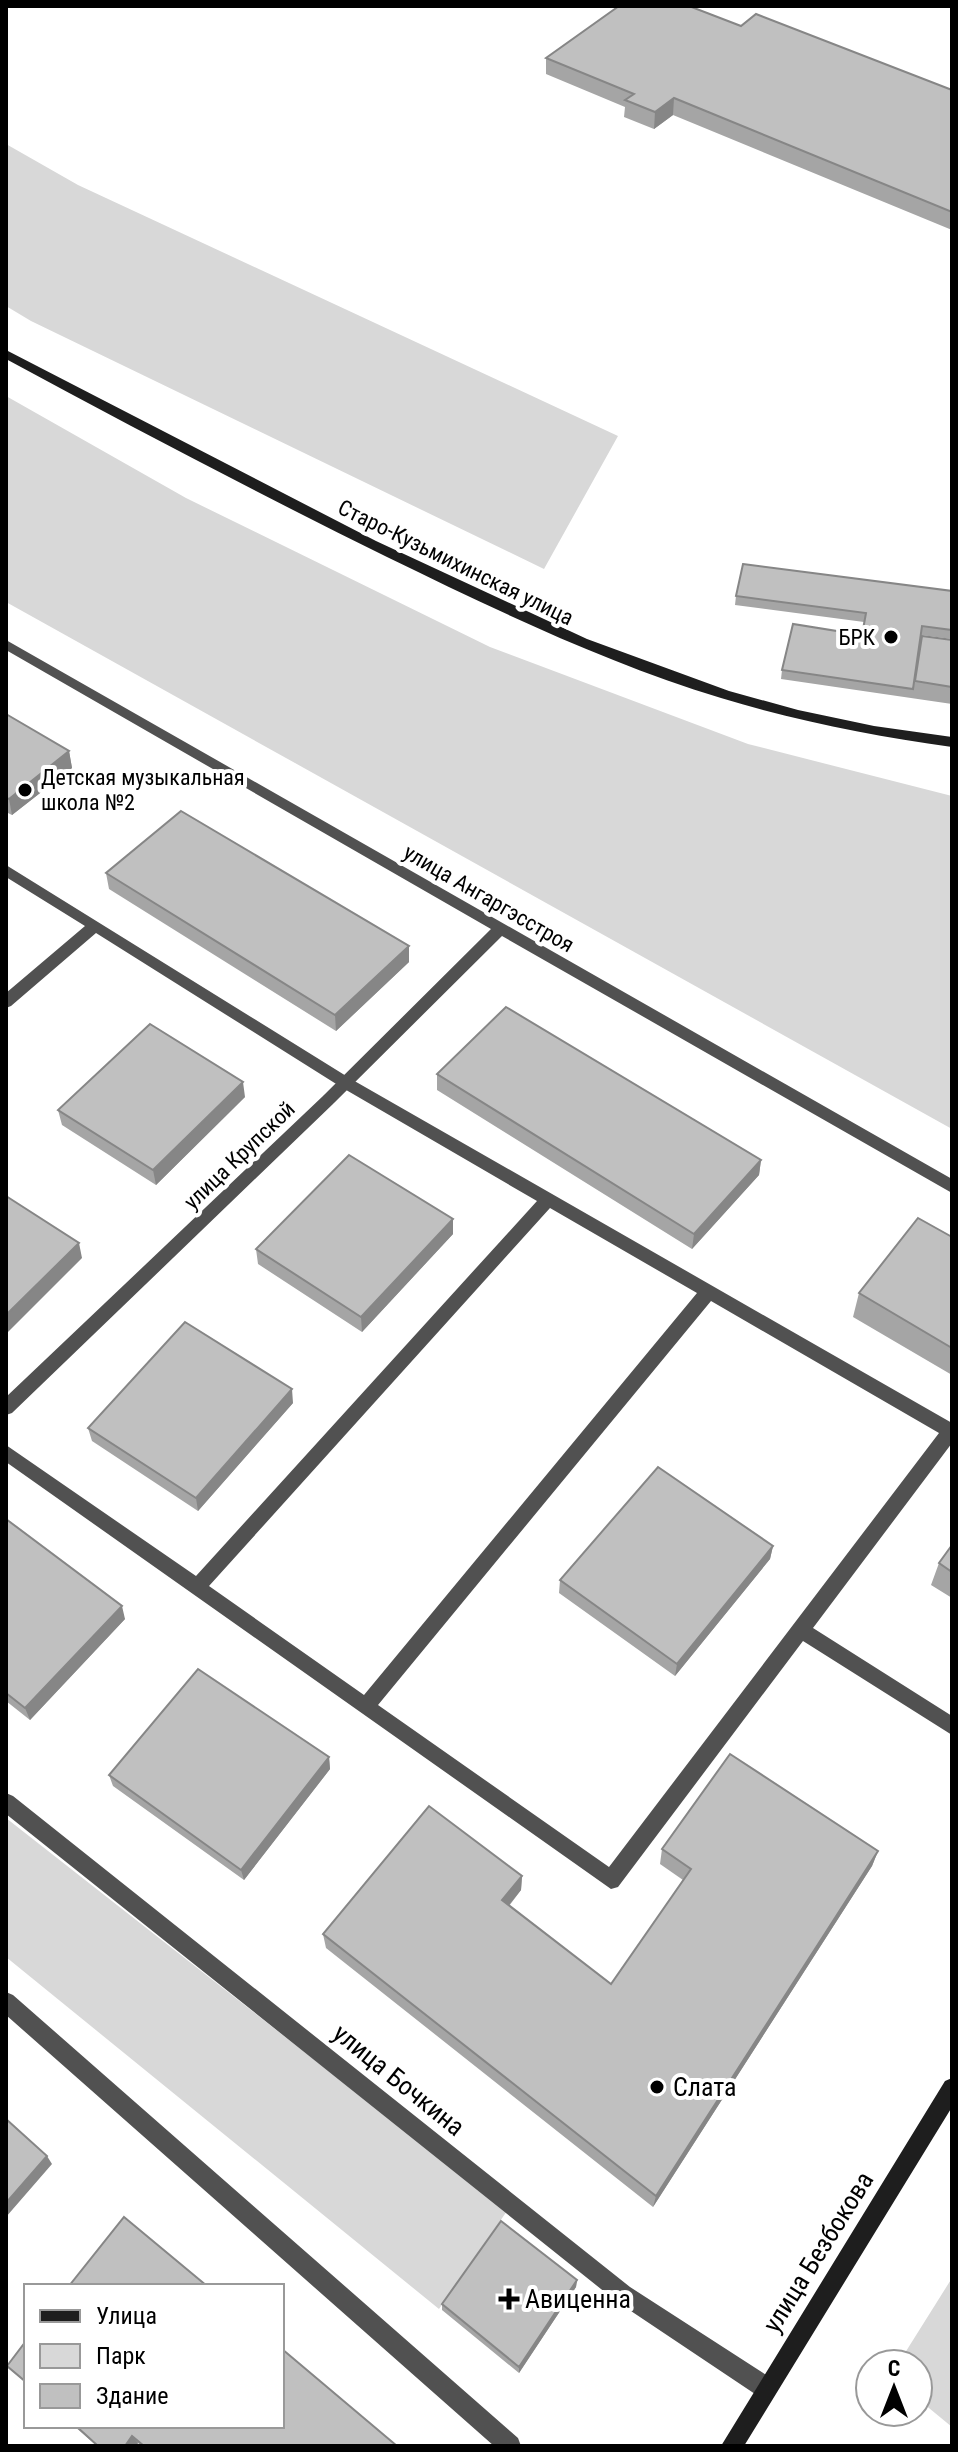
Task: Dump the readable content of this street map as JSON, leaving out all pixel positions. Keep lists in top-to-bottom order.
{
  "streets": {
    "main road": ["Старо-Кузьмихинская улица", "улица Безбокова"],
    "street": ["улица Ангаргэсстроя", "улица Крупской", "улица Бочкина"]
  },
  "crossings": [
    ["улица Ангаргэсстроя", "улица Крупской"],
    ["улица Бочкина", "улица Безбокова"]
  ],
  "places": {
    "other": ["БРК", "Детская музыкальная школа №2", "Слата"],
    "health": ["Авиценна"]
  },
  "legend": ["Улица", "Парк", "Здание"],
  "north": "top"
}
